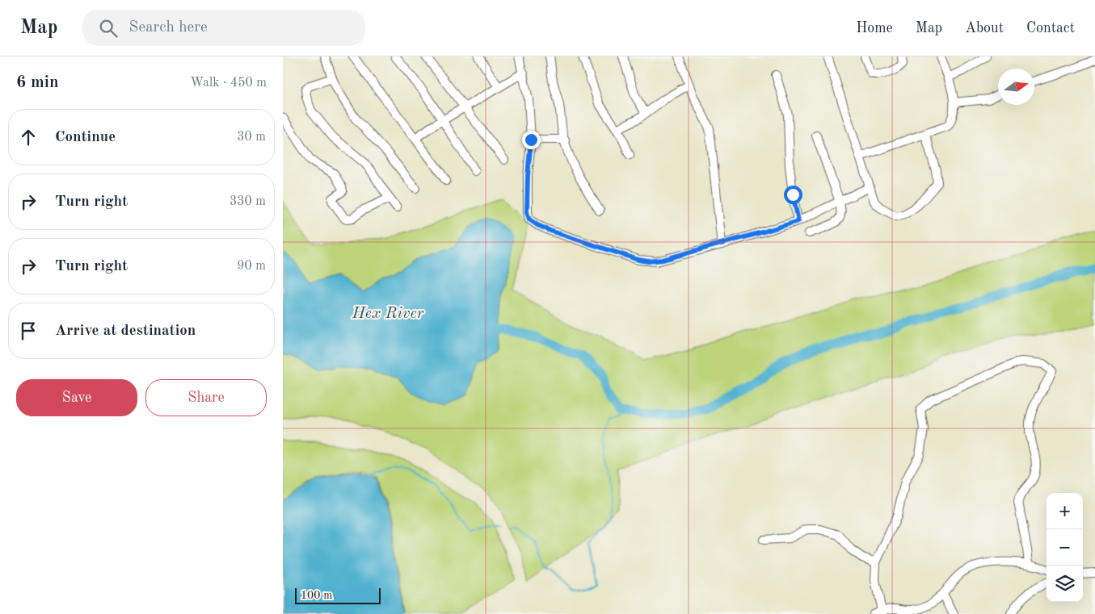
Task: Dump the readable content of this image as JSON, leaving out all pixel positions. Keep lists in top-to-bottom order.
{
  "water": ["Hex River"],
  "scale_bar": "100 m",
  "north": "right",
  "page": {
    "header": "Map",
    "search": "Search here",
    "nav": [
      "Home",
      "Map",
      "About",
      "Contact"
    ],
    "heading": ["6 min", "Walk · 450 m"],
    "list": [
      ["Continue", "30 m"],
      ["Turn right", "330 m"],
      ["Turn right", "90 m"],
      "Arrive at destination"
    ],
    "buttons": ["Save", "Share"],
    "map_buttons": ["+", "−"],
    "scale": "100 m"
  }
}
